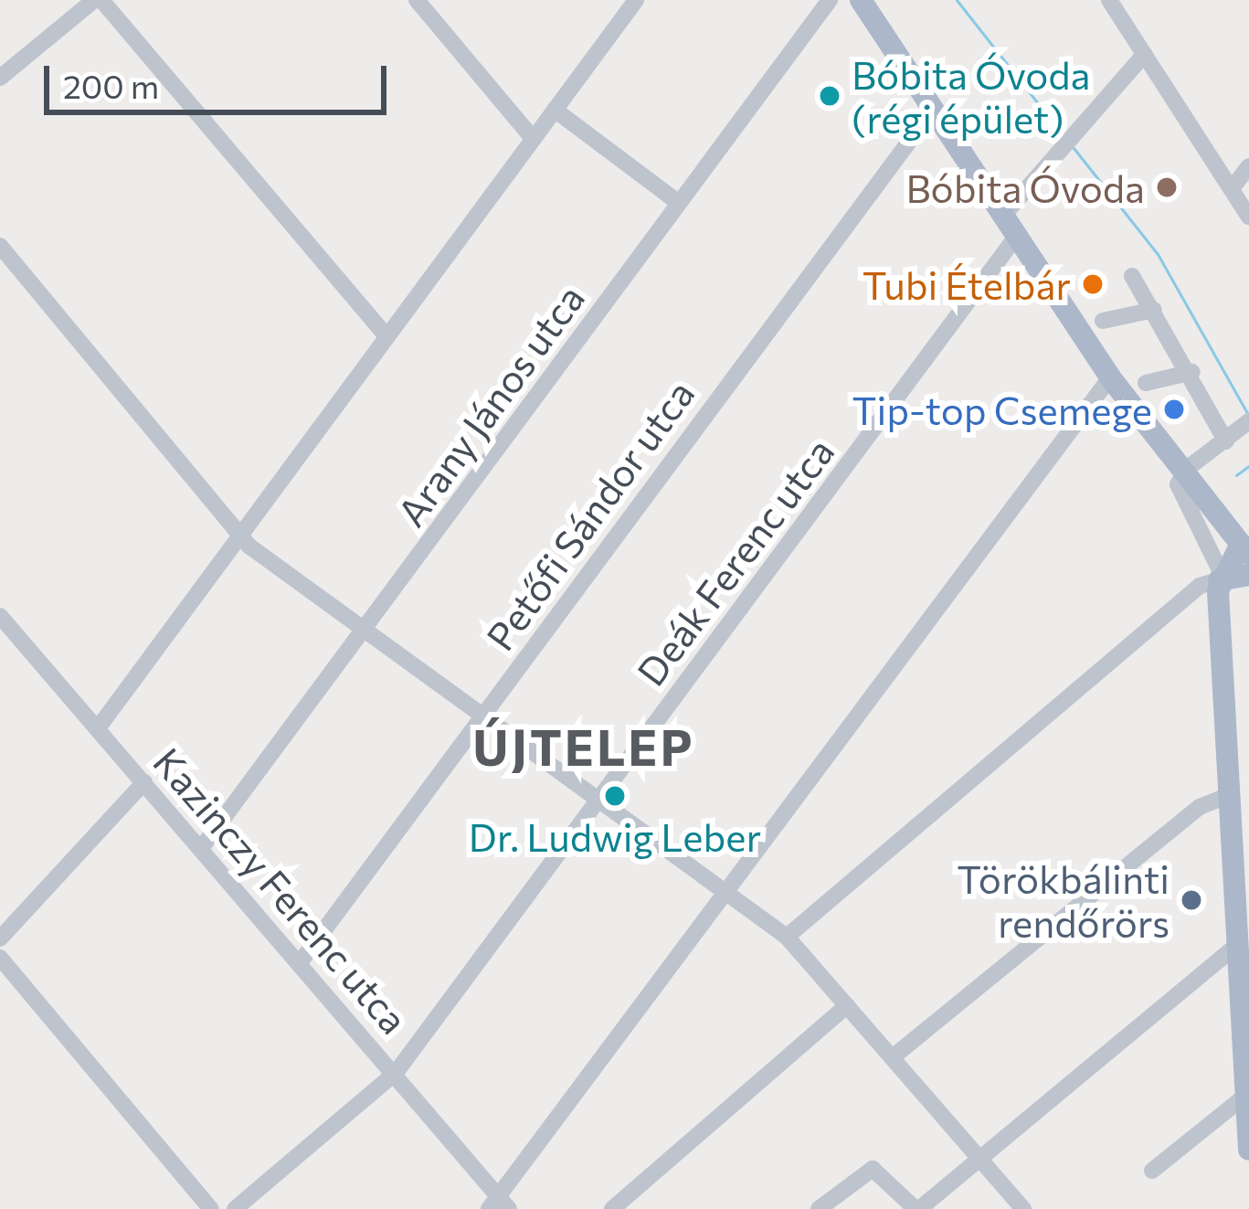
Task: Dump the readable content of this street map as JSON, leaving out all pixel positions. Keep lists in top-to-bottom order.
{
  "streets": {
    "street": [
      "Arany János utca",
      "Petőfi Sándor utca",
      "Deák Ferenc utca",
      "Kazinczy Ferenc utca"
    ]
  },
  "crossings": [
    ["Arany János utca", "Kazinczy Ferenc utca"],
    ["Petőfi Sándor utca", "Kazinczy Ferenc utca"],
    ["Deák Ferenc utca", "Kazinczy Ferenc utca"]
  ],
  "districts": ["ÚJTELEP"],
  "places": [
    "Bóbita Óvoda (régi épület)",
    "Bóbita Óvoda",
    "Tubi Ételbár",
    "Tip-top Csemege",
    "Dr. Ludwig Leber",
    "Törökbálinti rendőrörs"
  ],
  "scale_bar": "200 m"
}
